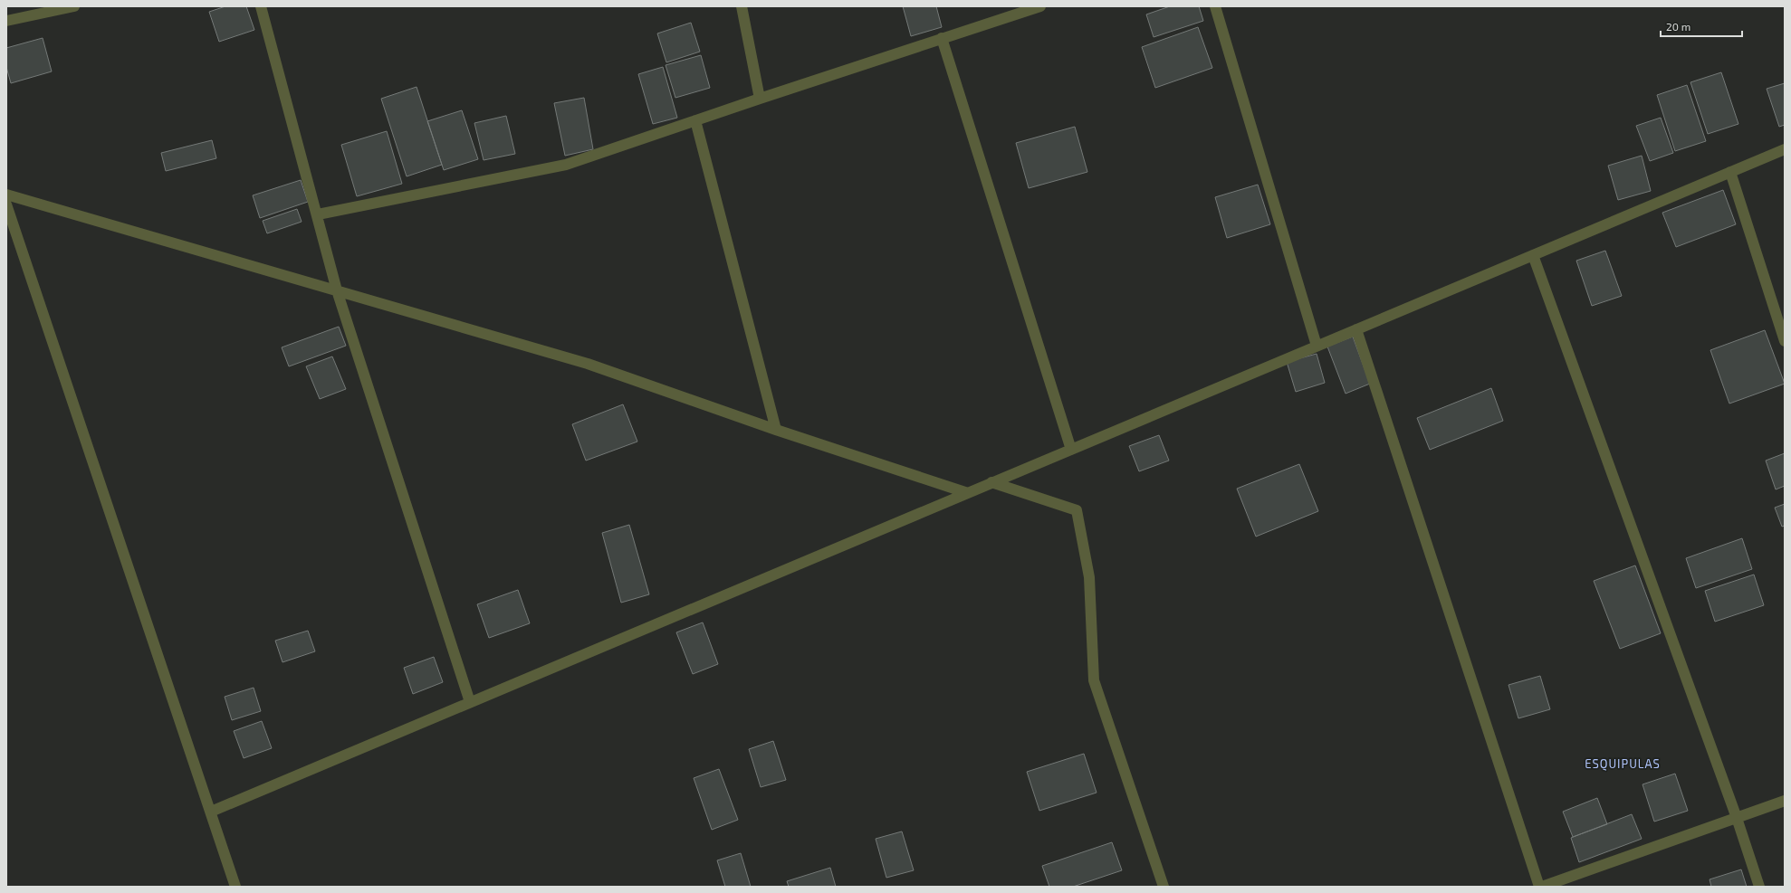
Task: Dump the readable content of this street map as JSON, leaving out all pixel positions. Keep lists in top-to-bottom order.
{
  "districts": ["ESQUIPULAS"],
  "scale_bar": "20 m"
}
